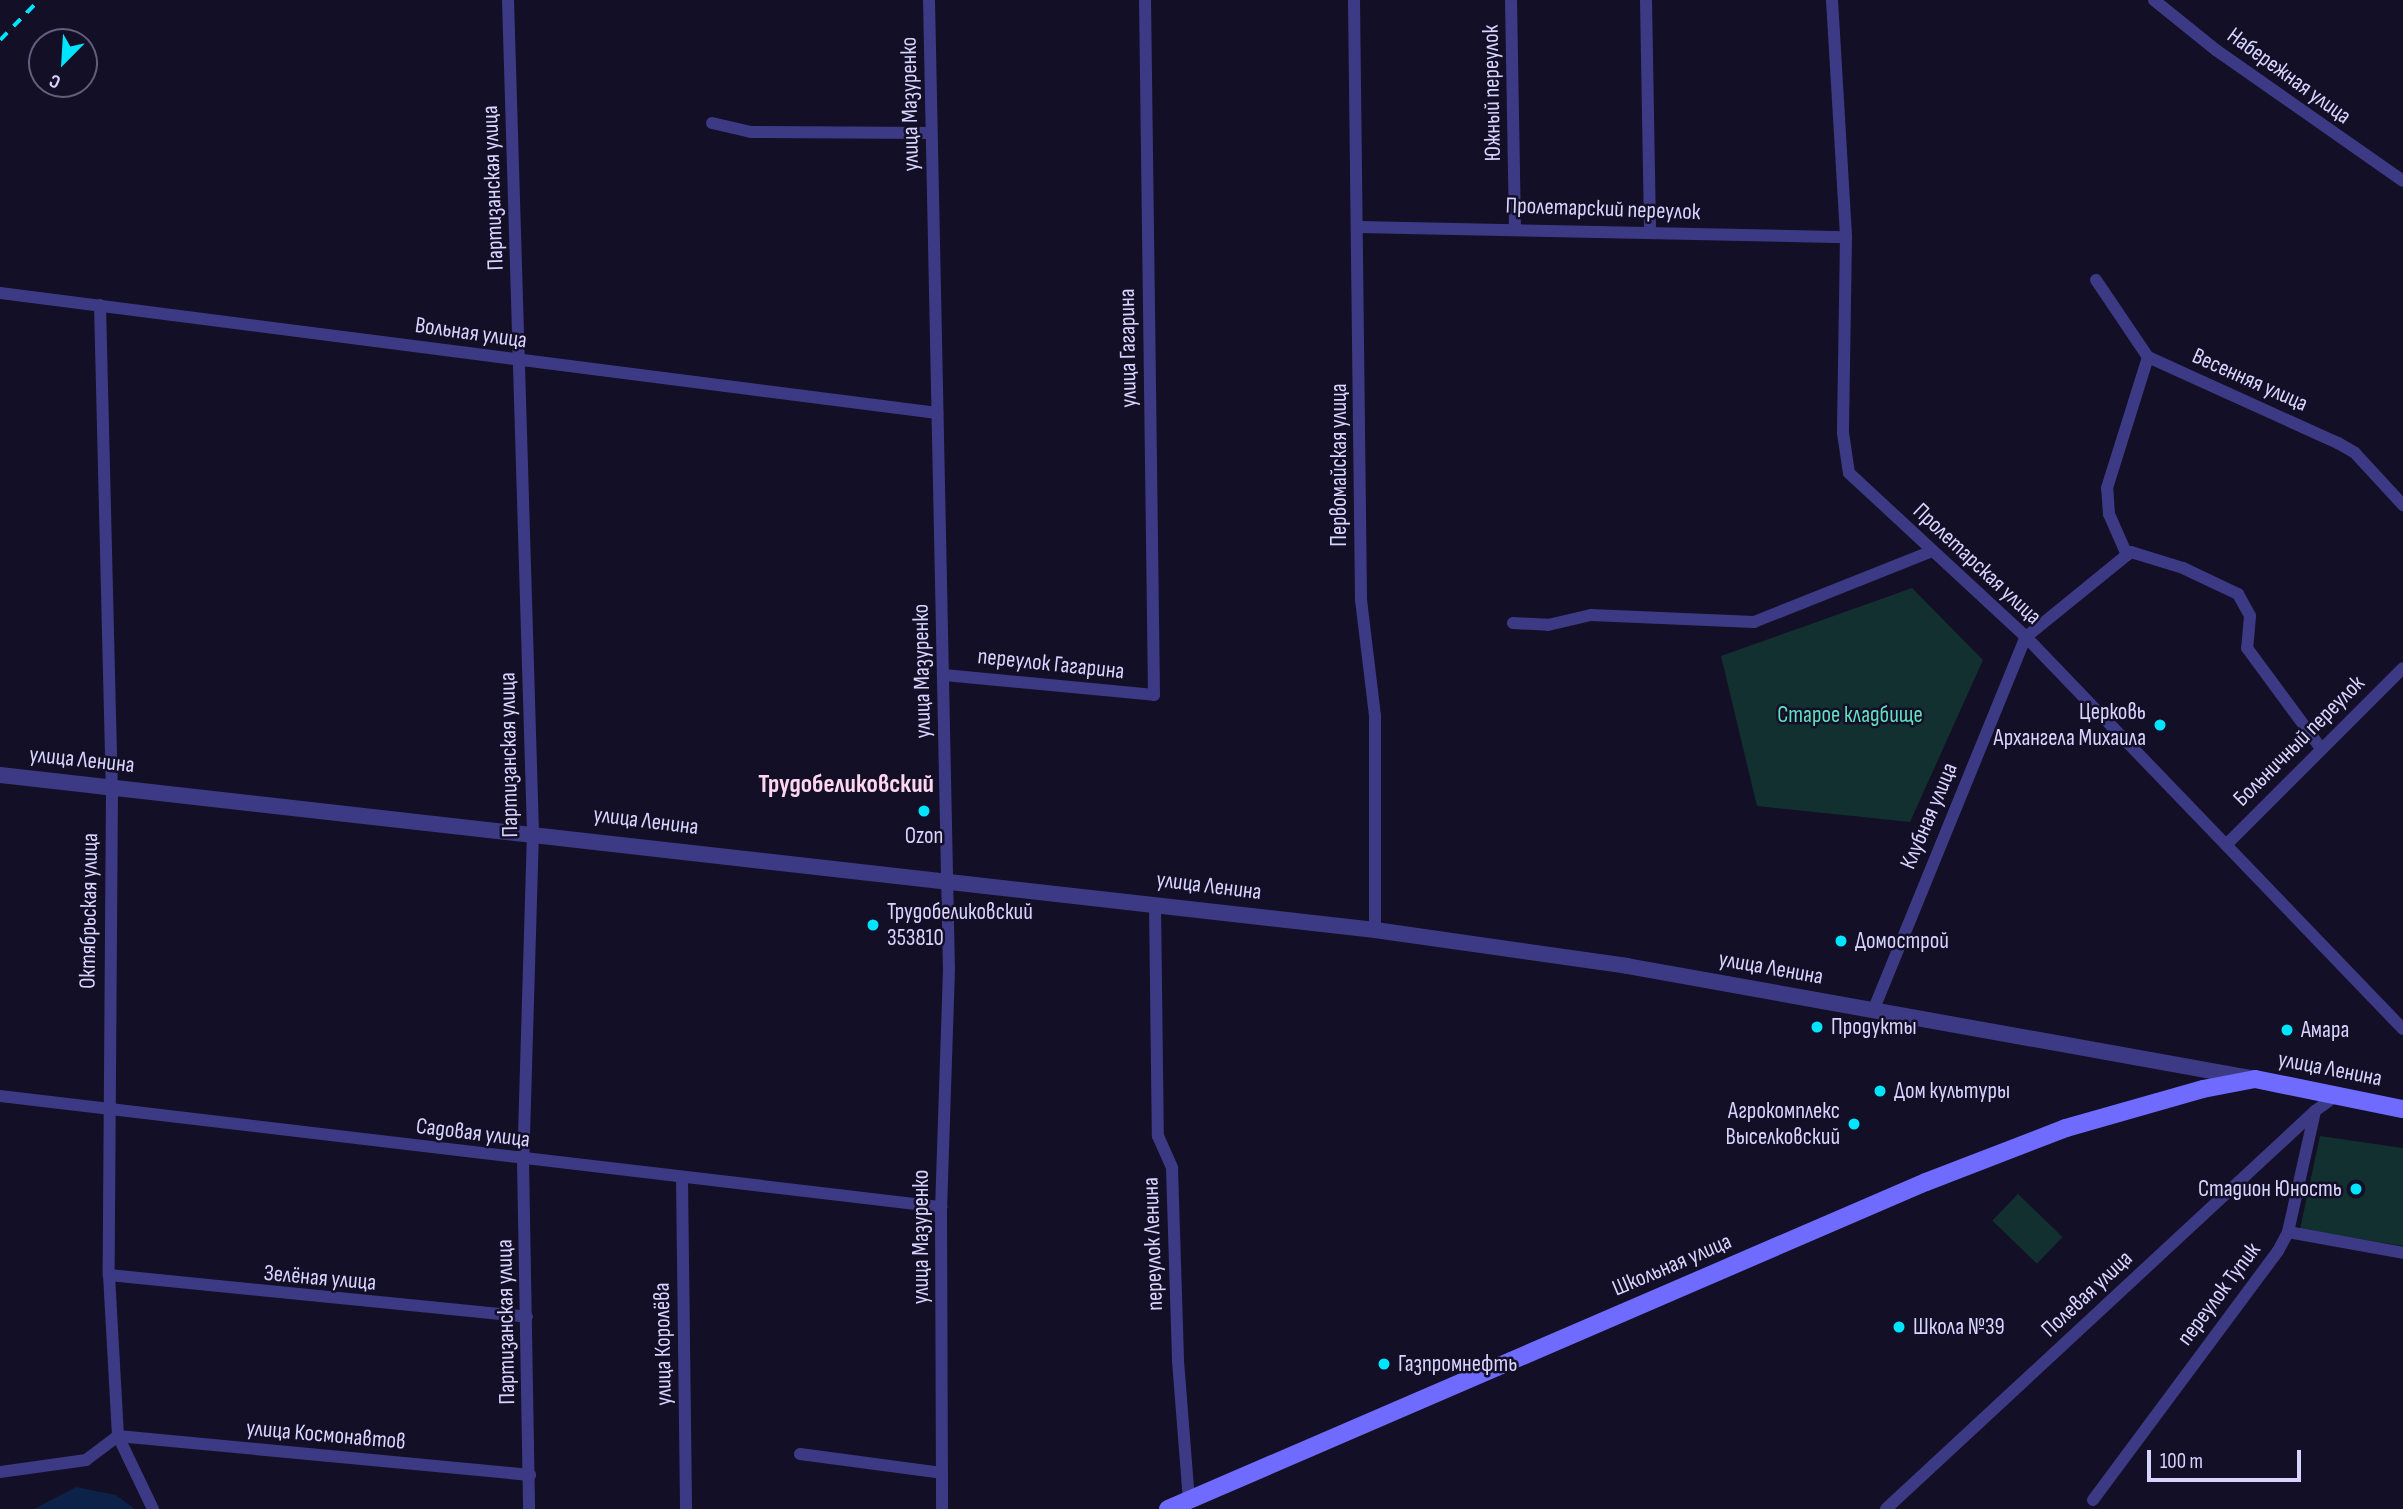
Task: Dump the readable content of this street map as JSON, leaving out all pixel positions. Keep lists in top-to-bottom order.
{
  "streets": {
    "main road": ["улица Ленина", "Школьная улица"],
    "street": [
      "Набережная улица",
      "Южный переулок",
      "улица Мазуренко",
      "Партизанская улица",
      "Пролетарский переулок",
      "Вольная улица",
      "улица Гагарина",
      "Весенняя улица",
      "Первомайская улица",
      "Пролетарская улица",
      "переулок Гагарина",
      "Больничный переулок",
      "Клубная улица",
      "Октябрьская улица",
      "Садовая улица",
      "переулок Ленина",
      "Зелёная улица",
      "Полевая улица",
      "переулок Тупик",
      "улица Королёва",
      "улица Космонавтов"
    ]
  },
  "crossings": [
    ["Южный переулок", "Пролетарский переулок"],
    ["улица Мазуренко", "Вольная улица"],
    ["улица Мазуренко", "переулок Гагарина"],
    ["улица Мазуренко", "улица Ленина"],
    ["улица Мазуренко", "Садовая улица"],
    ["Партизанская улица", "Вольная улица"],
    ["Партизанская улица", "улица Ленина"],
    ["Партизанская улица", "Садовая улица"],
    ["Партизанская улица", "Зелёная улица"],
    ["Партизанская улица", "улица Космонавтов"],
    ["Пролетарский переулок", "Первомайская улица"],
    ["Пролетарский переулок", "Пролетарская улица"],
    ["Вольная улица", "Октябрьская улица"],
    ["улица Гагарина", "переулок Гагарина"],
    ["Первомайская улица", "улица Ленина"],
    ["Пролетарская улица", "Больничный переулок"],
    ["Пролетарская улица", "Клубная улица"],
    ["улица Ленина", "Клубная улица"],
    ["улица Ленина", "Октябрьская улица"],
    ["улица Ленина", "переулок Ленина"],
    ["улица Ленина", "Школьная улица"],
    ["Октябрьская улица", "Садовая улица"],
    ["Октябрьская улица", "Зелёная улица"],
    ["Октябрьская улица", "улица Космонавтов"],
    ["Садовая улица", "улица Королёва"],
    ["переулок Ленина", "Школьная улица"],
    ["Полевая улица", "переулок Тупик"]
  ],
  "districts": ["Трудобеликовский"],
  "parks": ["Старое кладбище"],
  "places": [
    "Церковь Архангела Михаила",
    "Ozon",
    "Трудобеликовский 353810",
    "Домострой",
    "Продукты",
    "Амара",
    "Дом культуры",
    "Агрокомплекс Выселковский",
    "Стадион Юность",
    "Школа №39",
    "Газпромнефть"
  ],
  "scale_bar": "100 m",
  "north": "bottom left"
}
